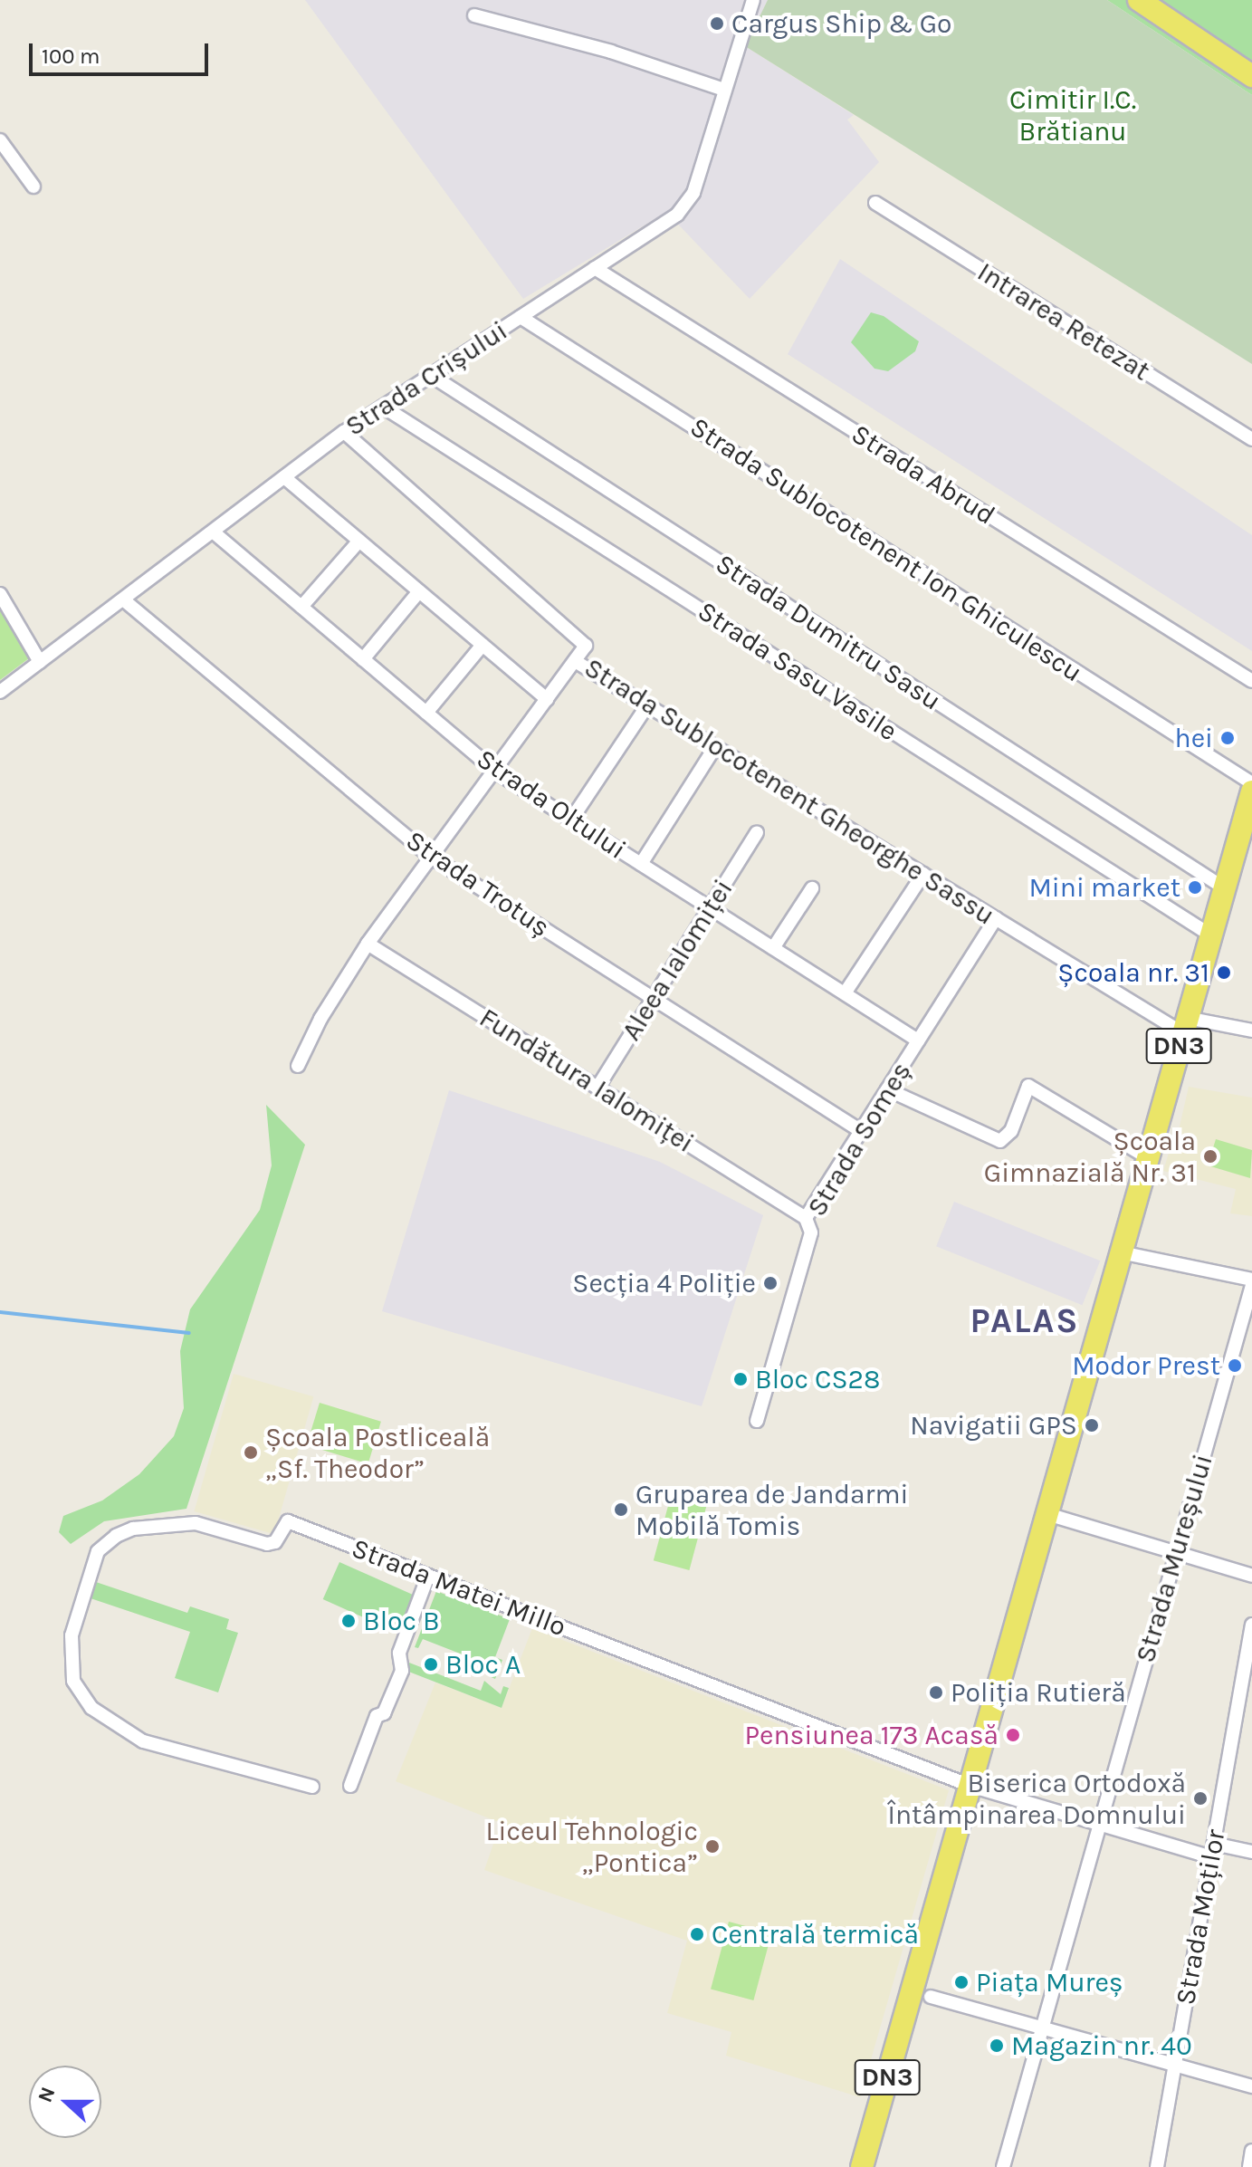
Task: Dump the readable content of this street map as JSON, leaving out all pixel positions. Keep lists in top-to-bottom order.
{
  "streets": {
    "main road": ["DN3"],
    "street": [
      "Intrarea Retezat",
      "Strada Crișului",
      "Strada Abrud",
      "Strada Sublocotenent Ion Ghiculescu",
      "Strada Dumitru Sasu",
      "Strada Sasu Vasile",
      "Strada Sublocotenent Gheorghe Sassu",
      "Strada Oltului",
      "Strada Trotuș",
      "Aleea Ialomiței",
      "Fundătura Ialomiței",
      "Strada Someș",
      "Strada Mureșului",
      "Strada Matei Millo",
      "Strada Moților"
    ]
  },
  "crossings": [
    ["Strada Crișului", "Strada Abrud"],
    ["Strada Crișului", "Strada Sublocotenent Ion Ghiculescu"],
    ["Strada Crișului", "Strada Dumitru Sasu"],
    ["Strada Crișului", "Strada Sasu Vasile"],
    ["Strada Crișului", "Strada Sublocotenent Gheorghe Sassu"],
    ["Strada Crișului", "Strada Oltului"],
    ["Strada Crișului", "Strada Trotuș"],
    ["Strada Dumitru Sasu", "DN3"],
    ["Strada Sasu Vasile", "DN3"],
    ["Strada Sublocotenent Gheorghe Sassu", "DN3"],
    ["Strada Sublocotenent Gheorghe Sassu", "Strada Someș"],
    ["Strada Oltului", "Aleea Ialomiței"],
    ["Strada Oltului", "Strada Someș"],
    ["Strada Trotuș", "Aleea Ialomiței"],
    ["Strada Trotuș", "Strada Someș"],
    ["Aleea Ialomiței", "Fundătura Ialomiței"],
    ["DN3", "Strada Matei Millo"],
    ["Fundătura Ialomiței", "Strada Someș"],
    ["Strada Mureșului", "Strada Matei Millo"],
    ["Strada Matei Millo", "Strada Moților"]
  ],
  "districts": ["PALAS"],
  "parks": ["Cimitir I.C. Brătianu"],
  "places": [
    "Cargus Ship & Go",
    "hei",
    "Mini market",
    "Școala nr. 31",
    "Școala Gimnazială Nr. 31",
    "Secția 4 Poliție",
    "Modor Prest",
    "Bloc CS28",
    "Navigatii GPS",
    "Școala Postliceală „Sf. Theodor”",
    "Gruparea de Jandarmi Mobilă Tomis",
    "Bloc B",
    "Bloc A",
    "Poliția Rutieră",
    "Pensiunea 173 Acasă",
    "Biserica Ortodoxă Întâmpinarea Domnului",
    "Liceul Tehnologic „Pontica”",
    "Centrală termică",
    "Piața Mureș",
    "Magazin nr. 40"
  ],
  "scale_bar": "100 m",
  "north": "left"
}
